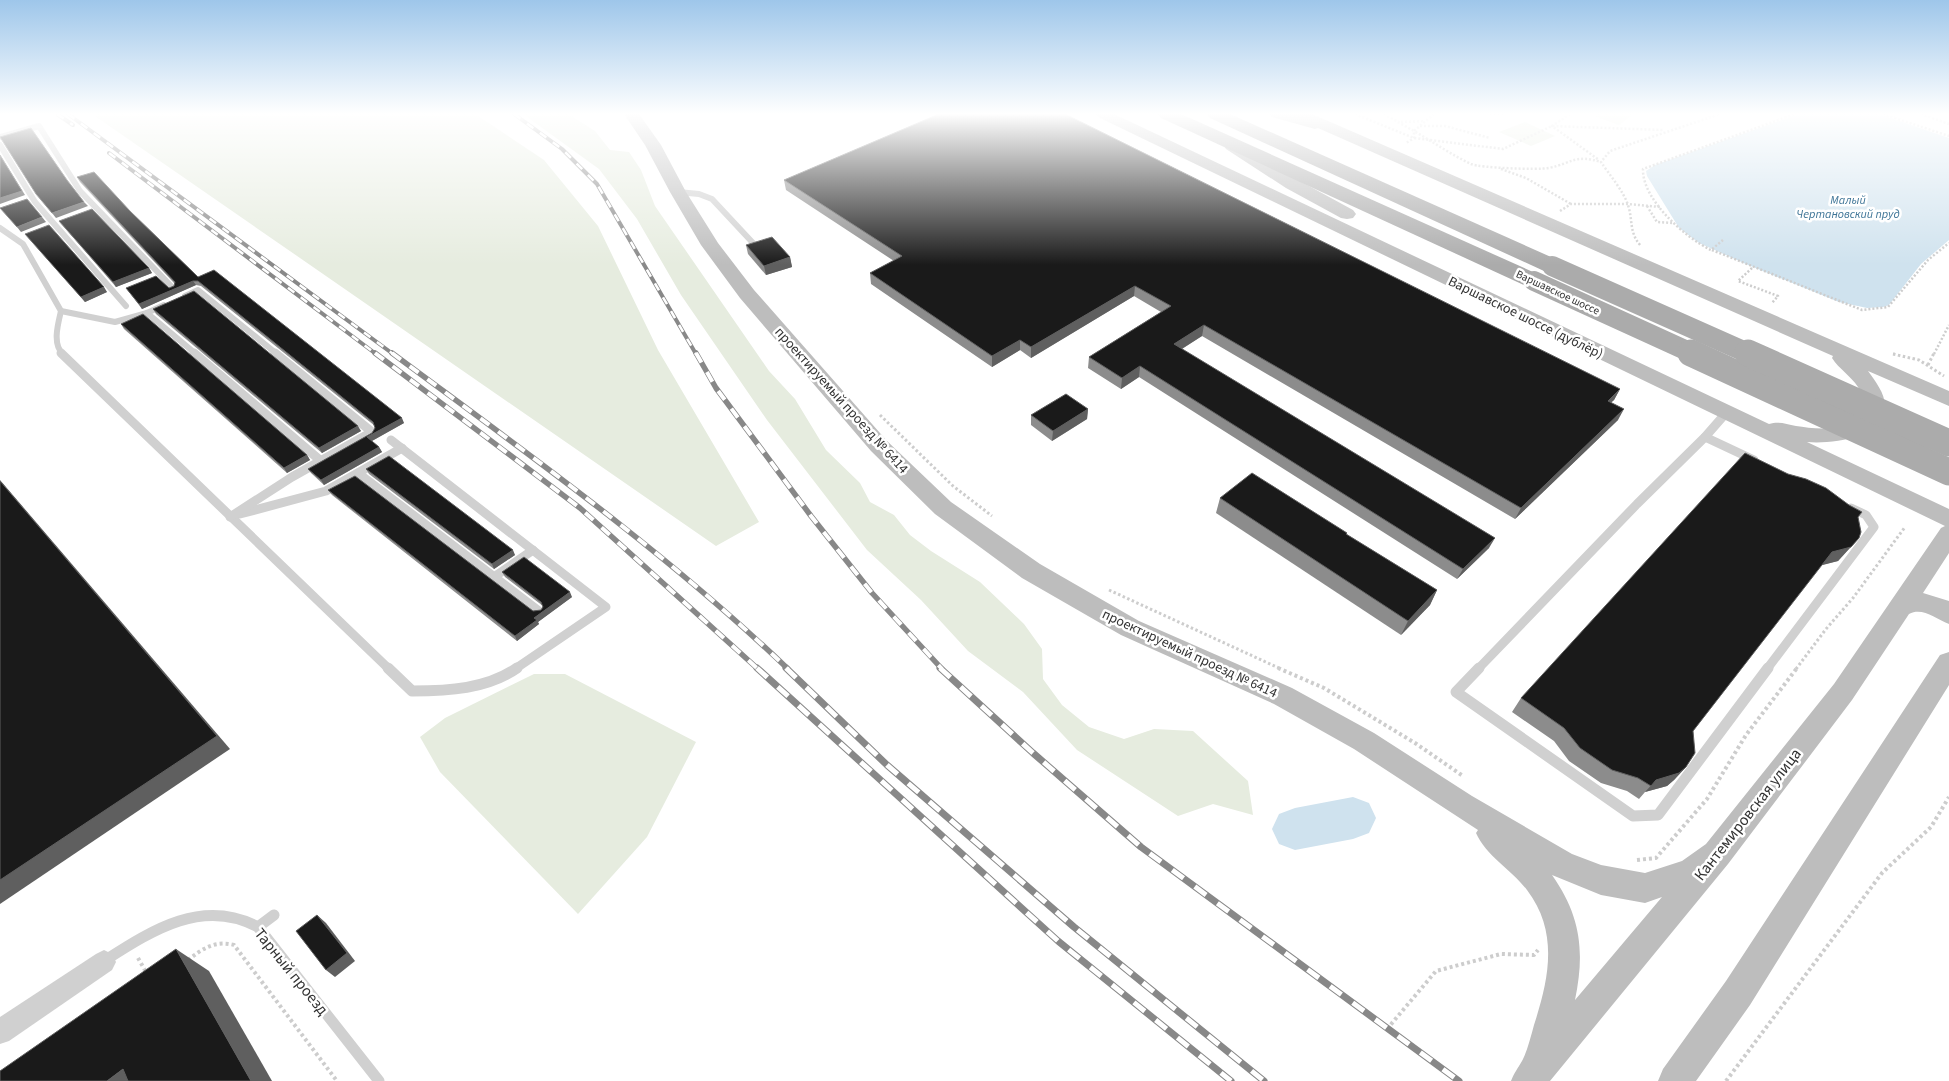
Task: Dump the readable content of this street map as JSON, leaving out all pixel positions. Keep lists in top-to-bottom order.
{
  "streets": {
    "main road": [
      "Варшавское шоссе",
      "Варшавское шоссе (дублёр)",
      "проектируемый проезд № 6414",
      "Кантемировская улица"
    ],
    "street": ["Тарный проезд"]
  },
  "crossings": [
    ["проектируемый проезд № 6414", "Кантемировская улица"]
  ],
  "water": ["Малый Чертановский пруд"]
}
